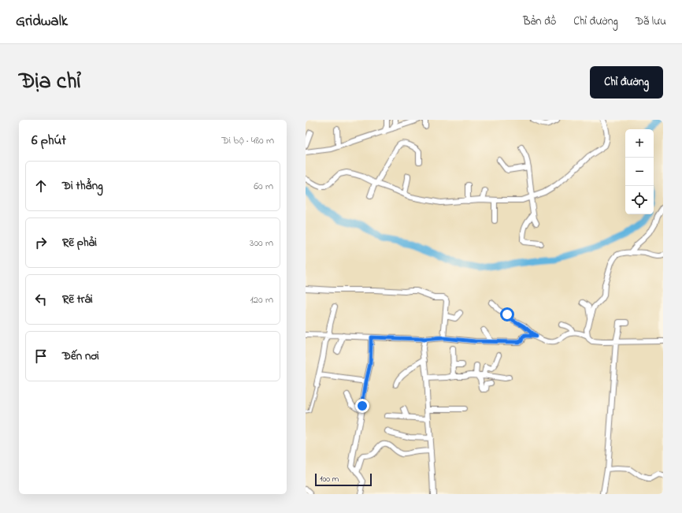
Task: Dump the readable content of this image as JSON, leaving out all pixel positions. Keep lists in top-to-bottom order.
{
  "scale_bar": "100 m",
  "page": {
    "header": "Gridwalk",
    "nav": ["Bản đồ", "Chỉ đường", "Đã lưu"],
    "title": "Địa chỉ",
    "buttons": "Chỉ đường",
    "heading": ["6 phút", "Đi bộ · 480 m"],
    "map_buttons": ["+", "−"],
    "list": [
      ["Đi thẳng", "60 m"],
      ["Rẽ phải", "300 m"],
      ["Rẽ trái", "120 m"],
      "Đến nơi"
    ],
    "scale": "100 m"
  }
}
